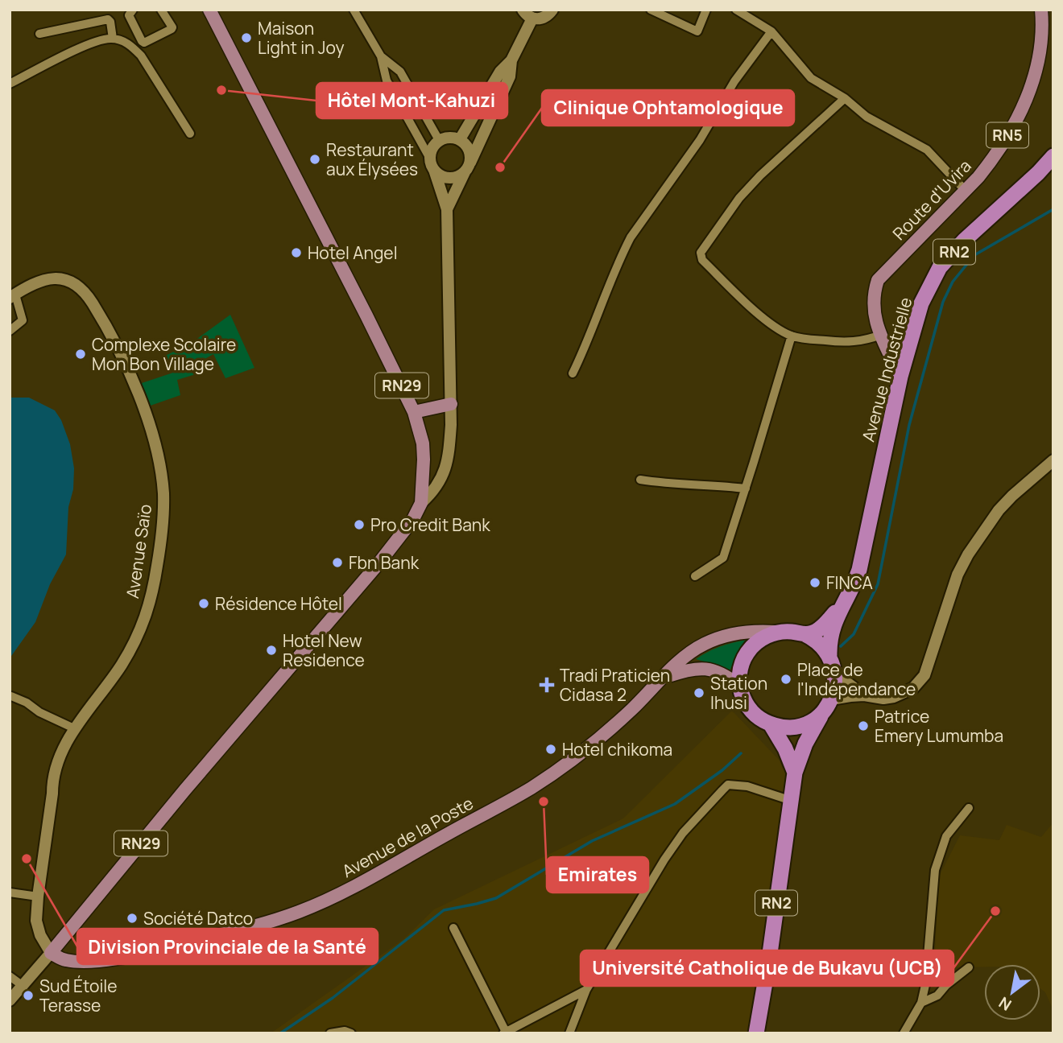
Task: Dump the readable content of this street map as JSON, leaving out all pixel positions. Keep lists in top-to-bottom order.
{
  "streets": {
    "highway": ["RN2", "Avenue Industrielle"],
    "main road": [
      "RN5",
      "Route d'Uvira",
      "RN29",
      "Avenue de la Poste"
    ],
    "street": ["Avenue Saïo"]
  },
  "crossings": [
    ["Route d'Uvira", "Avenue Industrielle"],
    ["RN2", "Avenue Industrielle"],
    ["RN2", "Avenue de la Poste"],
    ["Avenue Industrielle", "Avenue de la Poste"],
    ["RN29", "Avenue Saïo"],
    ["RN29", "Avenue de la Poste"],
    ["Avenue Saïo", "Avenue de la Poste"]
  ],
  "places": {
    "other": [
      "Maison Light in Joy",
      "Hôtel Mont-Kahuzi",
      "Restaurant aux Élysées",
      "Clinique Ophtamologique",
      "Hotel Angel",
      "Complexe Scolaire Mon Bon Village",
      "Pro Credit Bank",
      "Fbn Bank",
      "FINCA",
      "Résidence Hôtel",
      "Hotel New Residence",
      "Place de l'Indépendance",
      "Station Ihusi",
      "Patrice Emery Lumumba",
      "Hotel chikoma",
      "Emirates",
      "Division Provinciale de la Santé",
      "Université Catholique de Bukavu (UCB)",
      "Société Datco",
      "Sud Étoile Terasse"
    ],
    "health": ["Tradi Praticien Cidasa 2"]
  },
  "north": "bottom left"
}
